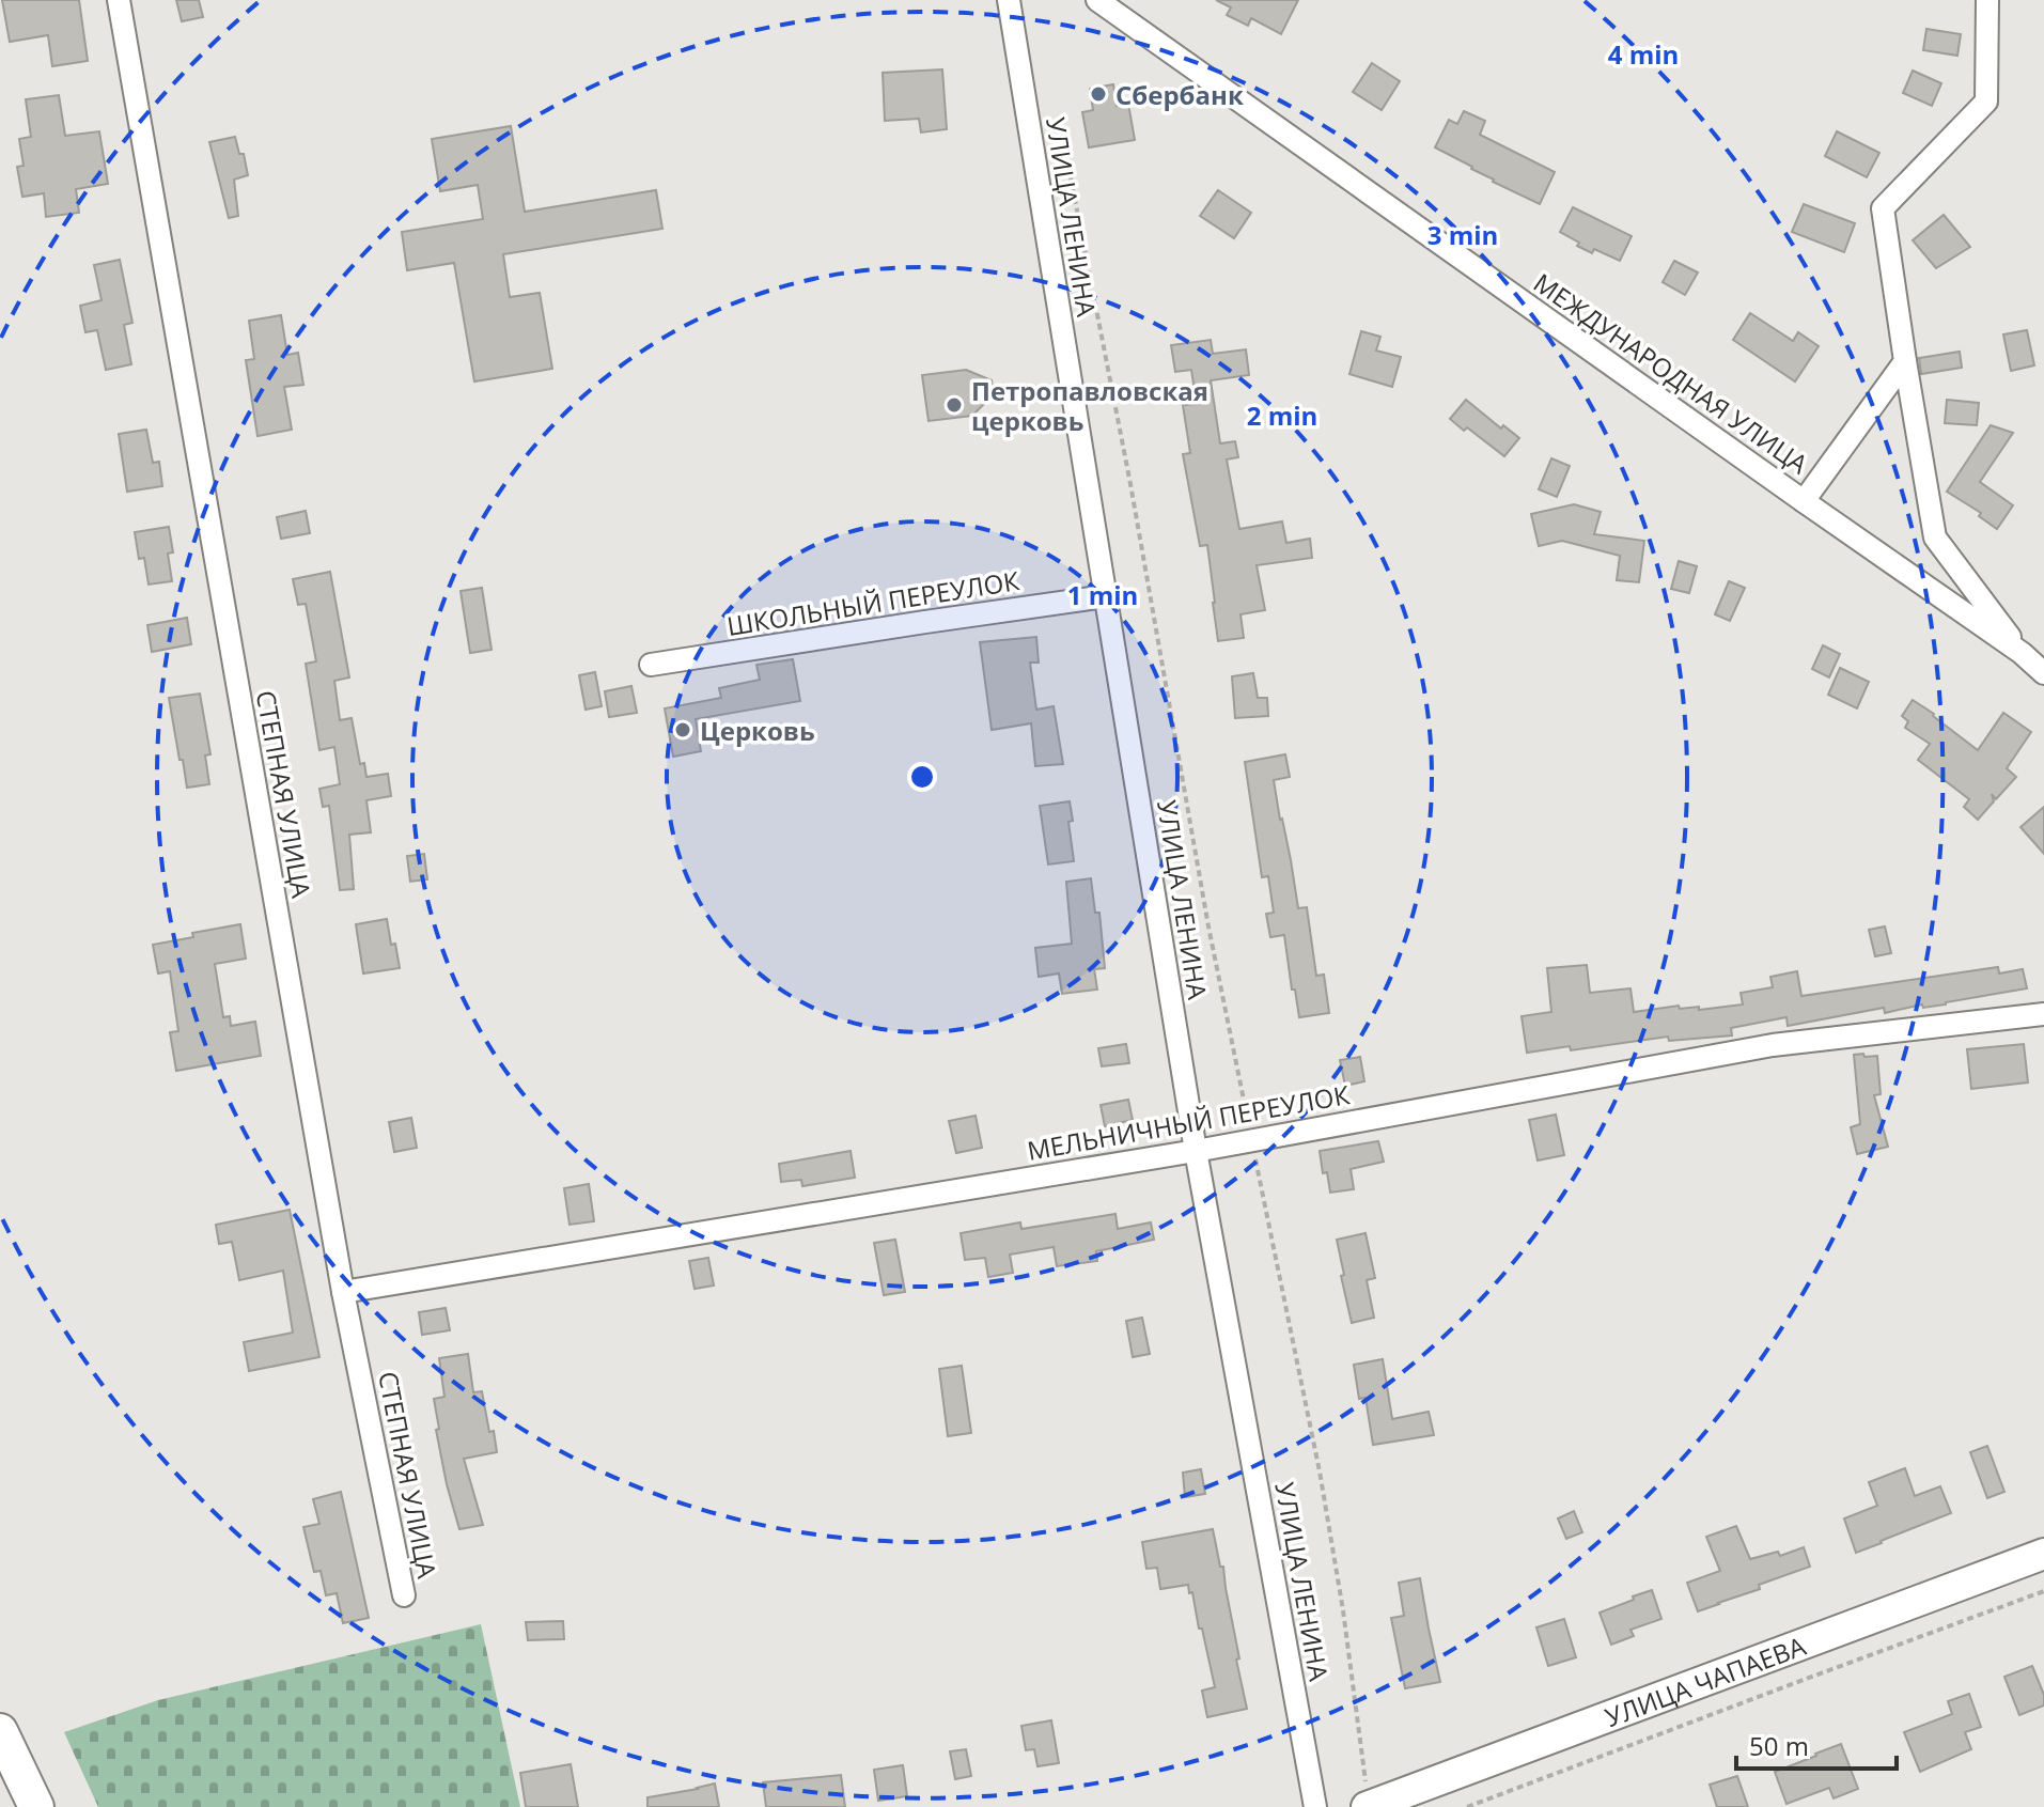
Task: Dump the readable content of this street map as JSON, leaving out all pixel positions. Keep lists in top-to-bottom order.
{
  "streets": {
    "main road": ["УЛИЦА ЧАПАЕВА"],
    "street": [
      "УЛИЦА ЛЕНИНА",
      "МЕЖДУНАРОДНАЯ УЛИЦА",
      "ШКОЛЬНЫЙ ПЕРЕУЛОК",
      "СТЕПНАЯ УЛИЦА",
      "МЕЛЬНИЧНЫЙ ПЕРЕУЛОК"
    ]
  },
  "crossings": [
    ["УЛИЦА ЛЕНИНА", "ШКОЛЬНЫЙ ПЕРЕУЛОК"],
    ["УЛИЦА ЛЕНИНА", "МЕЛЬНИЧНЫЙ ПЕРЕУЛОК"],
    ["СТЕПНАЯ УЛИЦА", "МЕЛЬНИЧНЫЙ ПЕРЕУЛОК"]
  ],
  "places": ["Сбербанк", "Петропавловская церковь", "Церковь"],
  "scale_bar": "50 m",
  "rings": [
    "4 min",
    "3 min",
    "2 min",
    "1 min"
  ]
}
